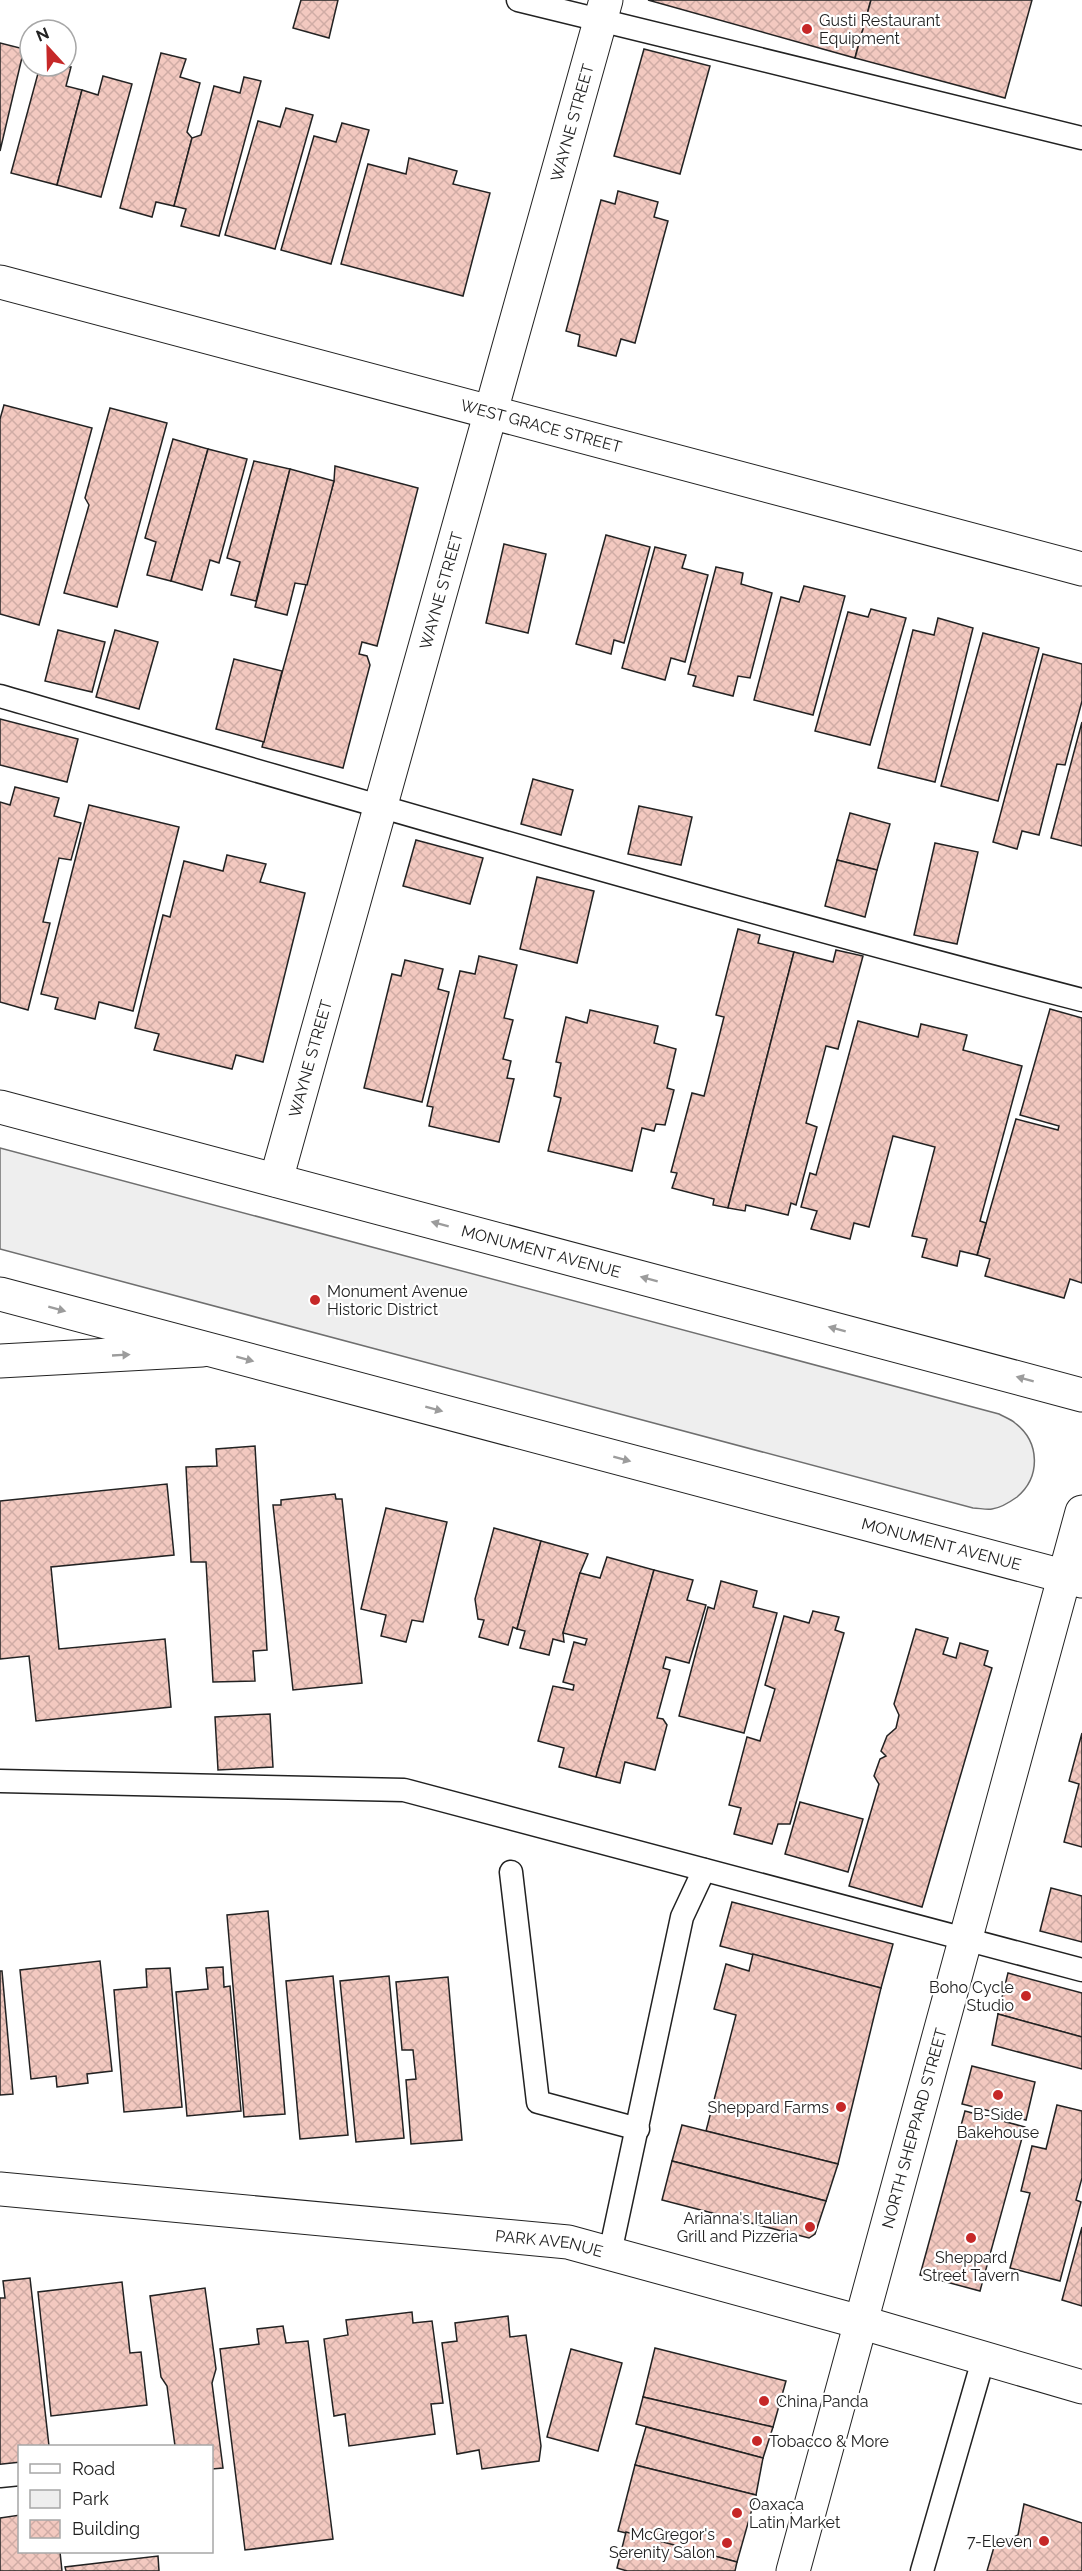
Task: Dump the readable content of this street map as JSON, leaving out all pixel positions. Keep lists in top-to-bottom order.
{
  "streets": {
    "street": [
      "WAYNE STREET",
      "WEST GRACE STREET",
      "MONUMENT AVENUE",
      "NORTH SHEPPARD STREET",
      "PARK AVENUE"
    ]
  },
  "crossings": [
    ["WAYNE STREET", "WEST GRACE STREET"],
    ["WAYNE STREET", "MONUMENT AVENUE"],
    ["MONUMENT AVENUE", "NORTH SHEPPARD STREET"],
    ["NORTH SHEPPARD STREET", "PARK AVENUE"]
  ],
  "places": [
    "Gusti Restaurant Equipment",
    "Monument Avenue Historic District",
    "Boho Cycle Studio",
    "B-Side Bakehouse",
    "Sheppard Farms",
    "Arianna's Italian Grill and Pizzeria",
    "Sheppard Street Tavern",
    "China Panda",
    "Tobacco & More",
    "Oaxaca Latin Market",
    "7-Eleven",
    "McGregor's Serenity Salon"
  ],
  "legend": ["Road", "Park", "Building"],
  "north": "top"
}
